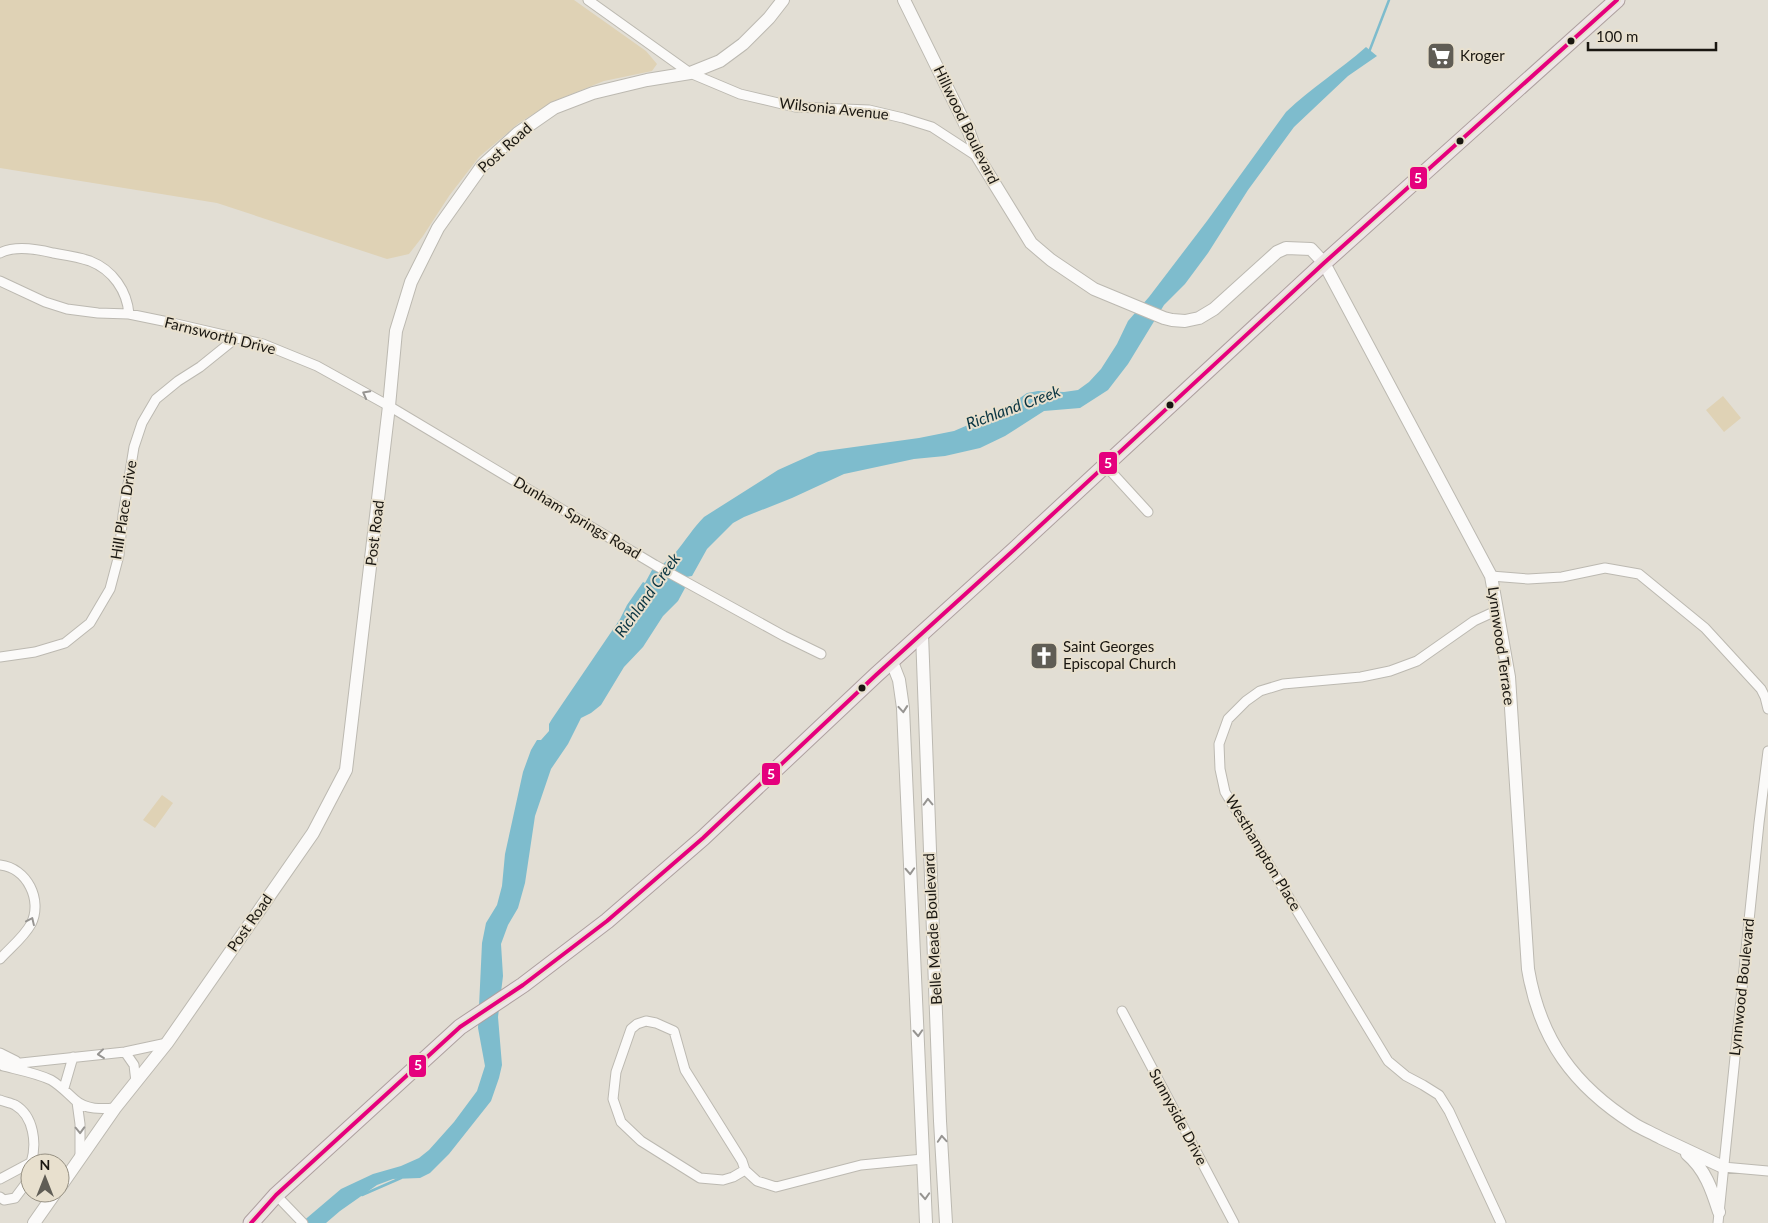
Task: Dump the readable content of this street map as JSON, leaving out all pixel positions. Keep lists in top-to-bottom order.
{
  "streets": {
    "street": [
      "Wilsonia Avenue",
      "Hillwood Boulevard",
      "Post Road",
      "Farnsworth Drive",
      "Hill Place Drive",
      "Dunham Springs Road",
      "Lynnwood Terrace",
      "Westhampton Place",
      "Belle Meade Boulevard",
      "Lynnwood Boulevard",
      "Sunnyside Drive"
    ]
  },
  "crossings": [
    ["Wilsonia Avenue", "Hillwood Boulevard"],
    ["Wilsonia Avenue", "Post Road"],
    ["Hillwood Boulevard", "Lynnwood Terrace"],
    ["Post Road", "Farnsworth Drive"],
    ["Post Road", "Dunham Springs Road"],
    ["Farnsworth Drive", "Hill Place Drive"],
    ["Farnsworth Drive", "Dunham Springs Road"],
    ["Lynnwood Terrace", "Westhampton Place"],
    ["Lynnwood Terrace", "Lynnwood Boulevard"]
  ],
  "one_way": ["Farnsworth Drive"],
  "water": ["Richland Creek"],
  "places": {
    "supermarket": ["Kroger"],
    "church": ["Saint Georges Episcopal Church"]
  },
  "lines": ["transit line 5"],
  "scale_bar": "100 m",
  "north": "top"
}
